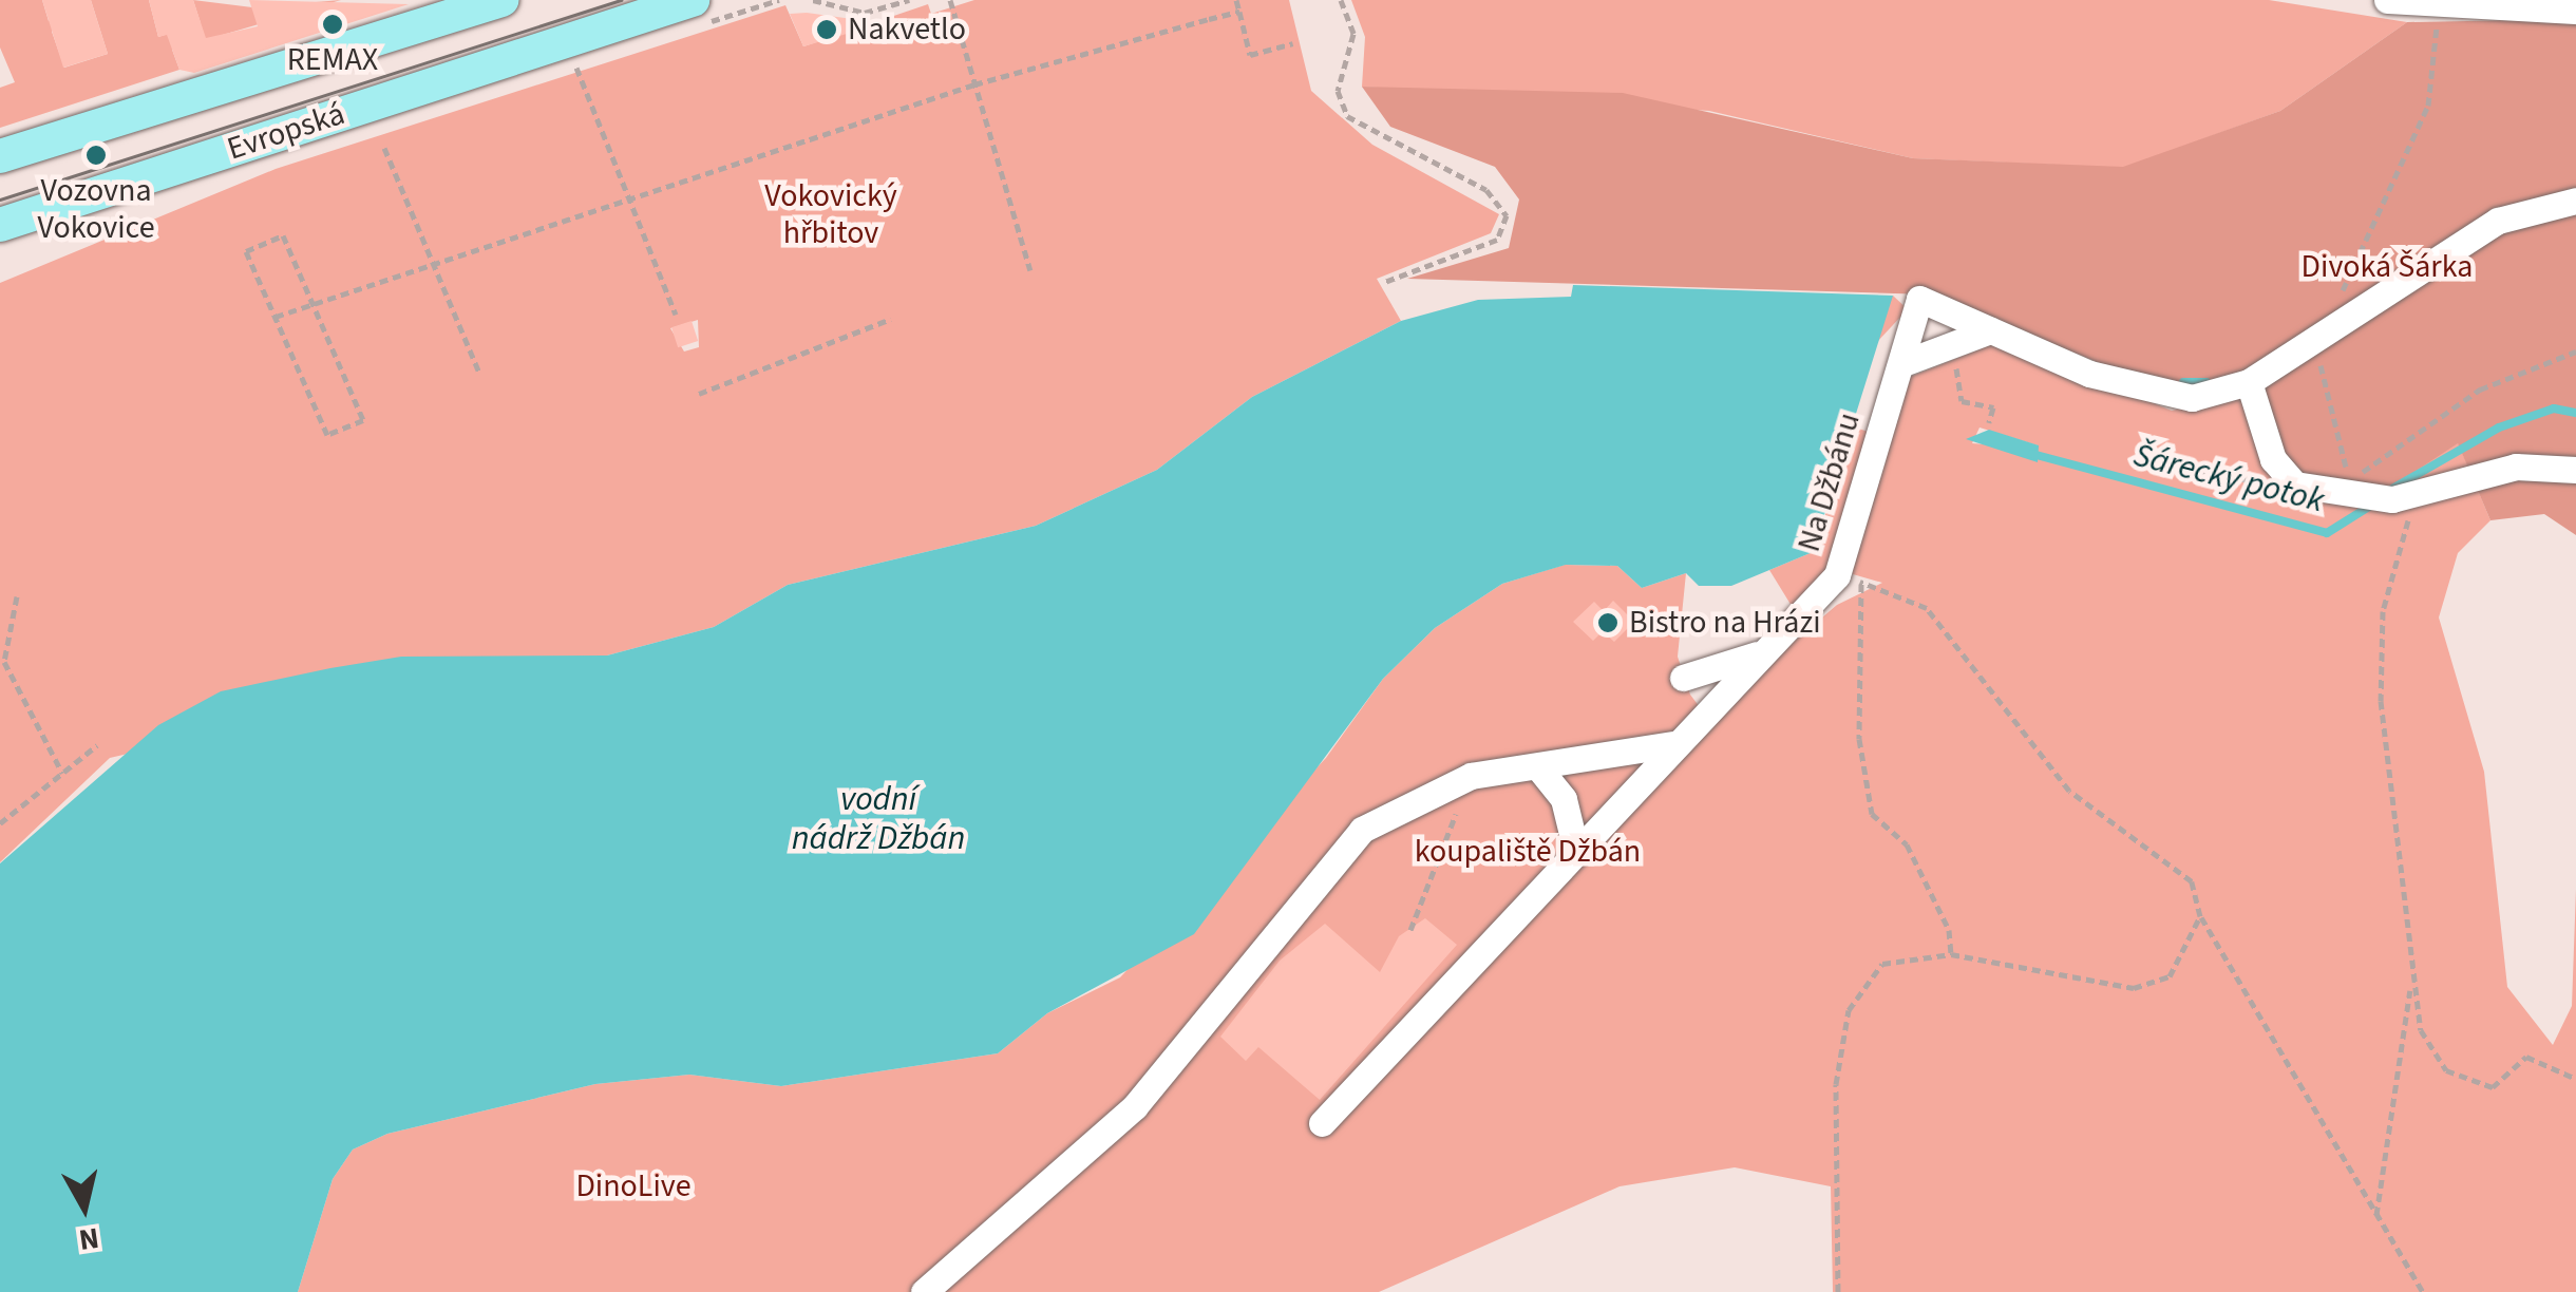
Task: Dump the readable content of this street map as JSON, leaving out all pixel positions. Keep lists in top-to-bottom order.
{
  "streets": {
    "main road": ["Evropská"],
    "street": ["Na Džbánu"]
  },
  "water": ["Šárecký potok", "vodní nádrž Džbán"],
  "parks": [
    "Vokovický hřbitov",
    "Divoká Šárka",
    "koupaliště Džbán",
    "DinoLive"
  ],
  "places": [
    "REMAX",
    "Nakvetlo",
    "Vozovna Vokovice",
    "Bistro na Hrázi"
  ],
  "north": "bottom"
}
